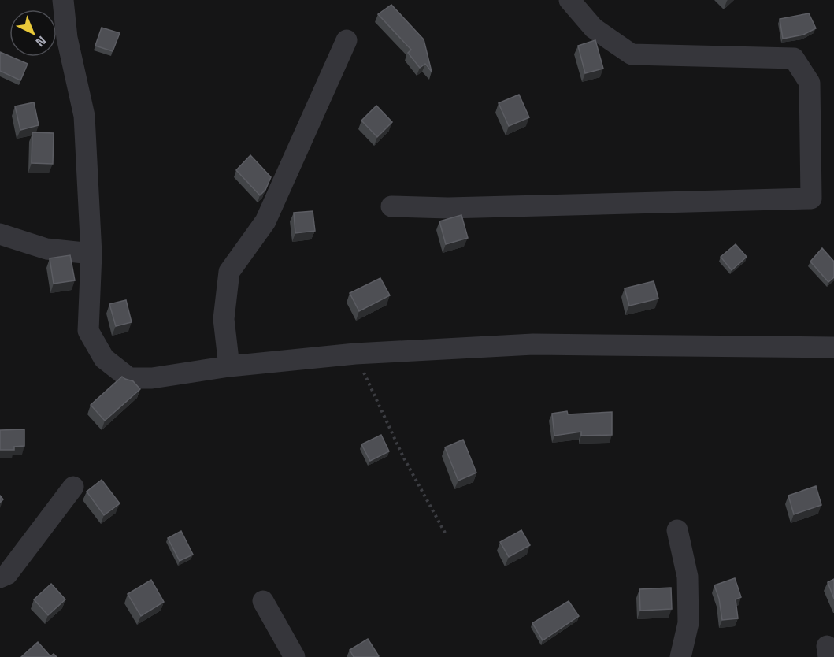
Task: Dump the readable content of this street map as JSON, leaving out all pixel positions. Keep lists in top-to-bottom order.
{
  "north": "bottom right"
}
